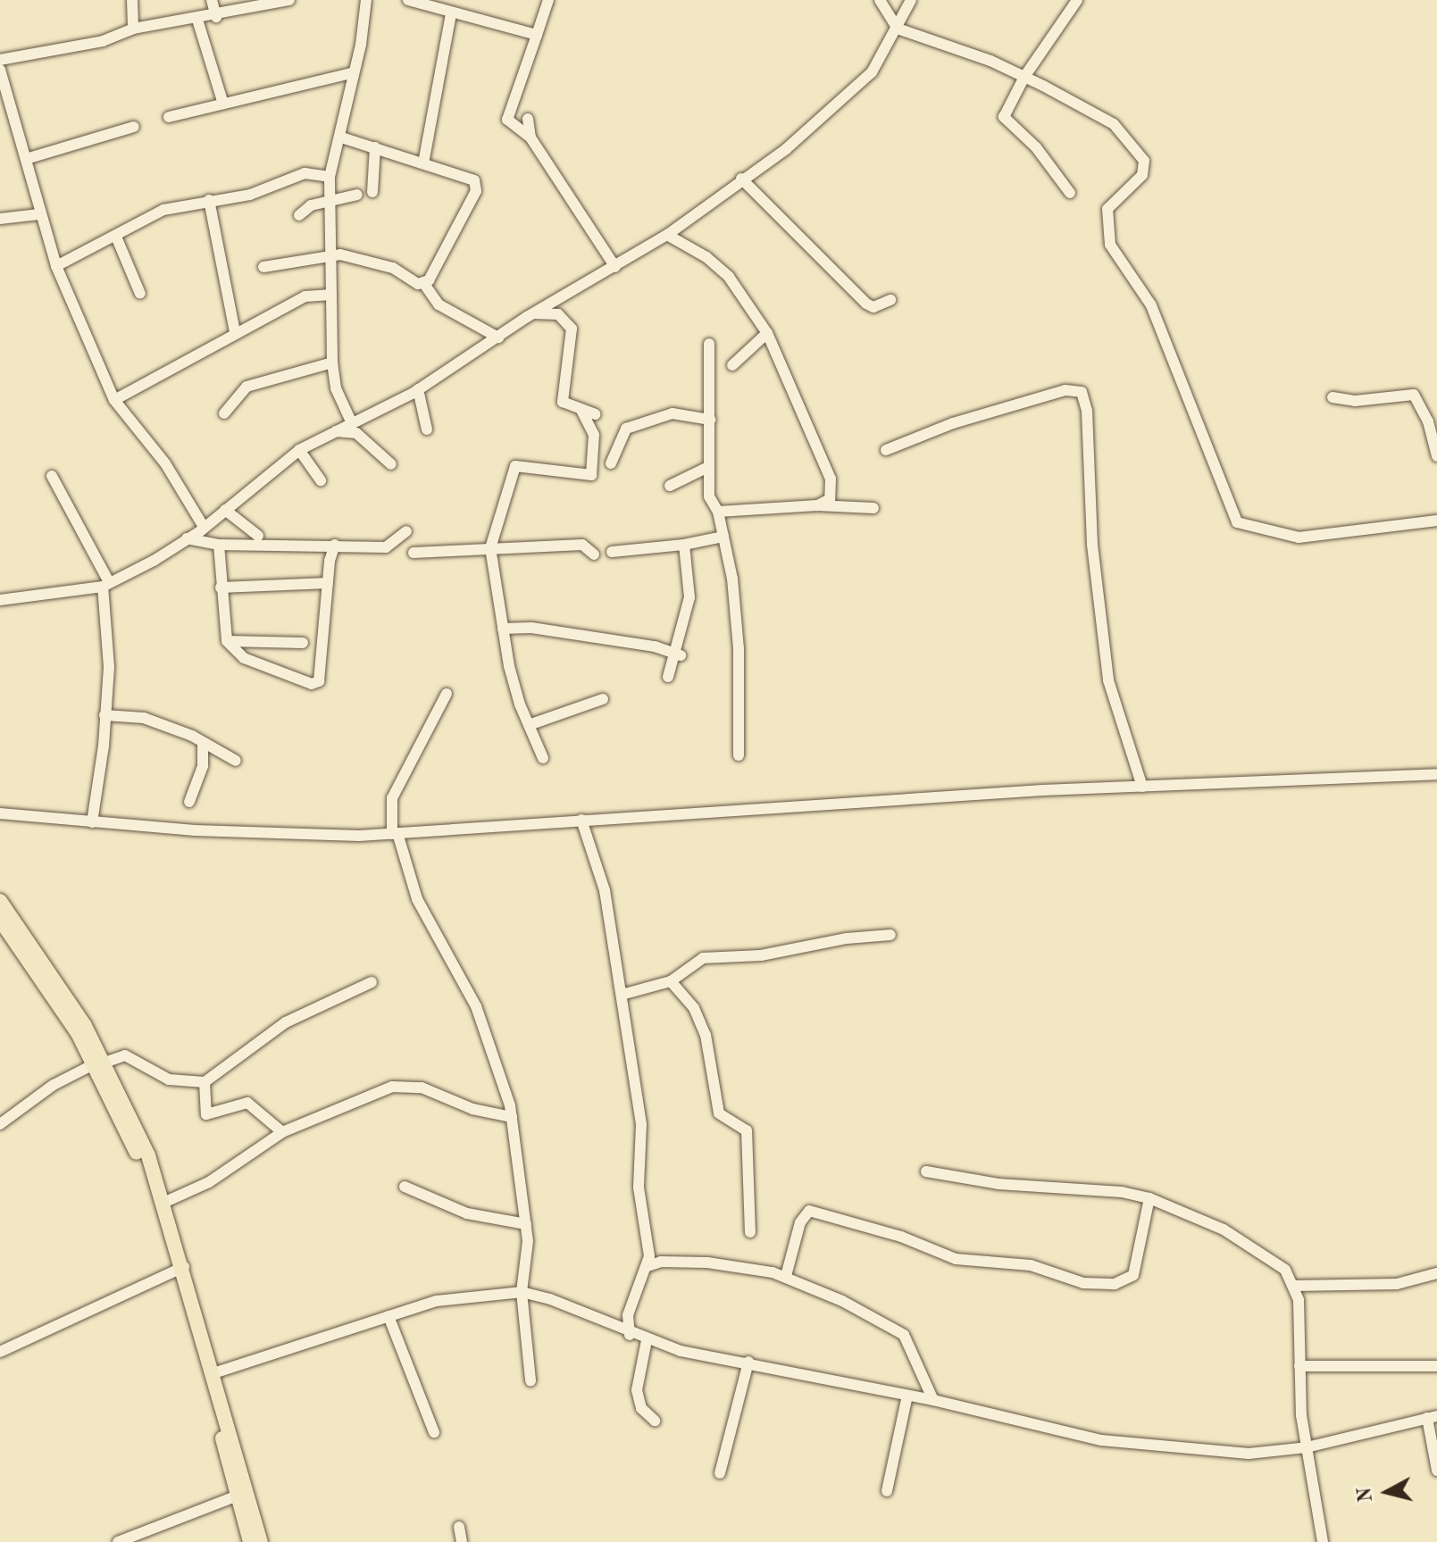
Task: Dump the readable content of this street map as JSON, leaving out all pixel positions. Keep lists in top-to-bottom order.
{
  "north": "left"
}
